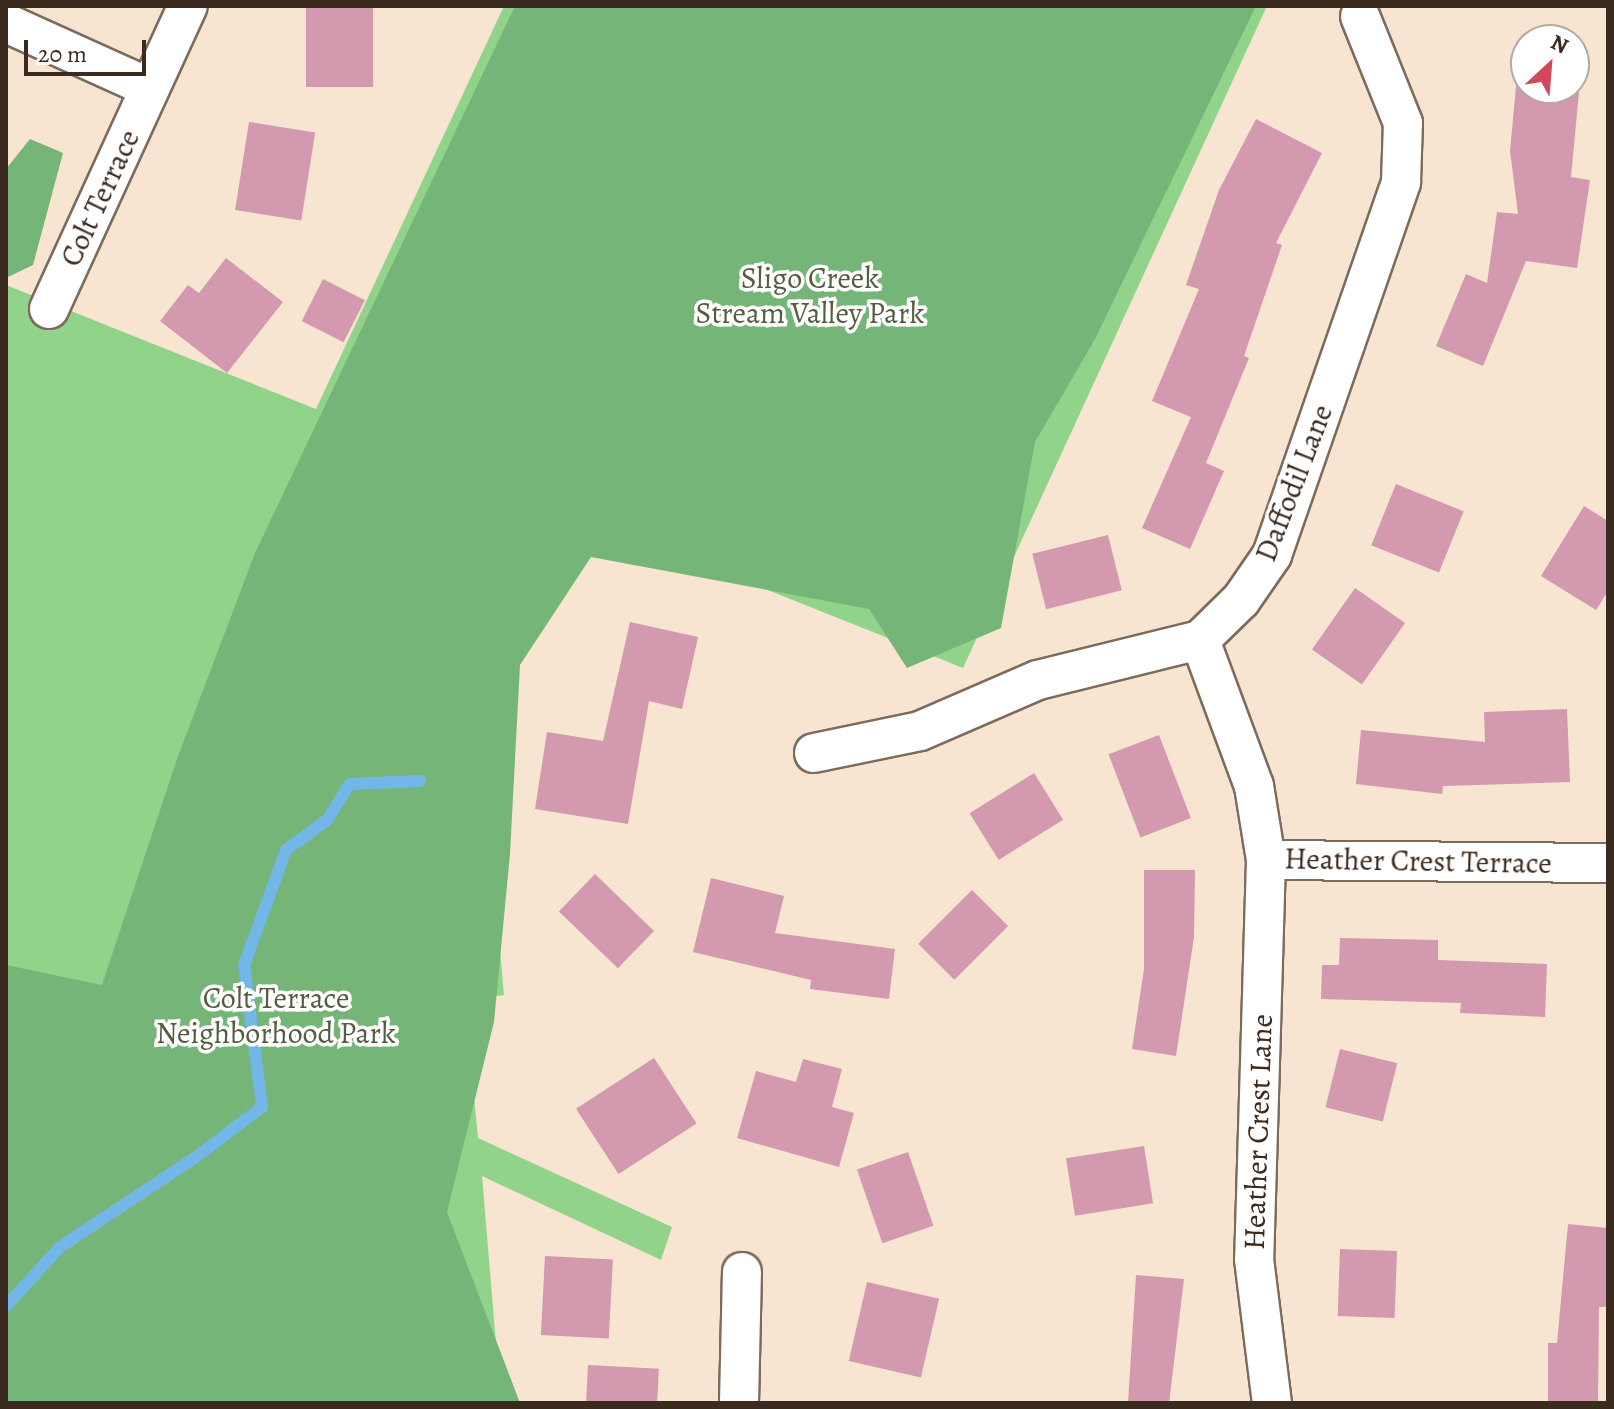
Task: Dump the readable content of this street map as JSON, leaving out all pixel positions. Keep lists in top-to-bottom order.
{
  "streets": {
    "street": [
      "Colt Terrace",
      "Daffodil Lane",
      "Heather Crest Terrace",
      "Heather Crest Lane"
    ]
  },
  "crossings": [
    ["Daffodil Lane", "Heather Crest Terrace"],
    ["Heather Crest Terrace", "Heather Crest Lane"]
  ],
  "parks": ["Sligo Creek Stream Valley Park", "Colt Terrace Neighborhood Park"],
  "scale_bar": "20 m",
  "north": "top right"
}
